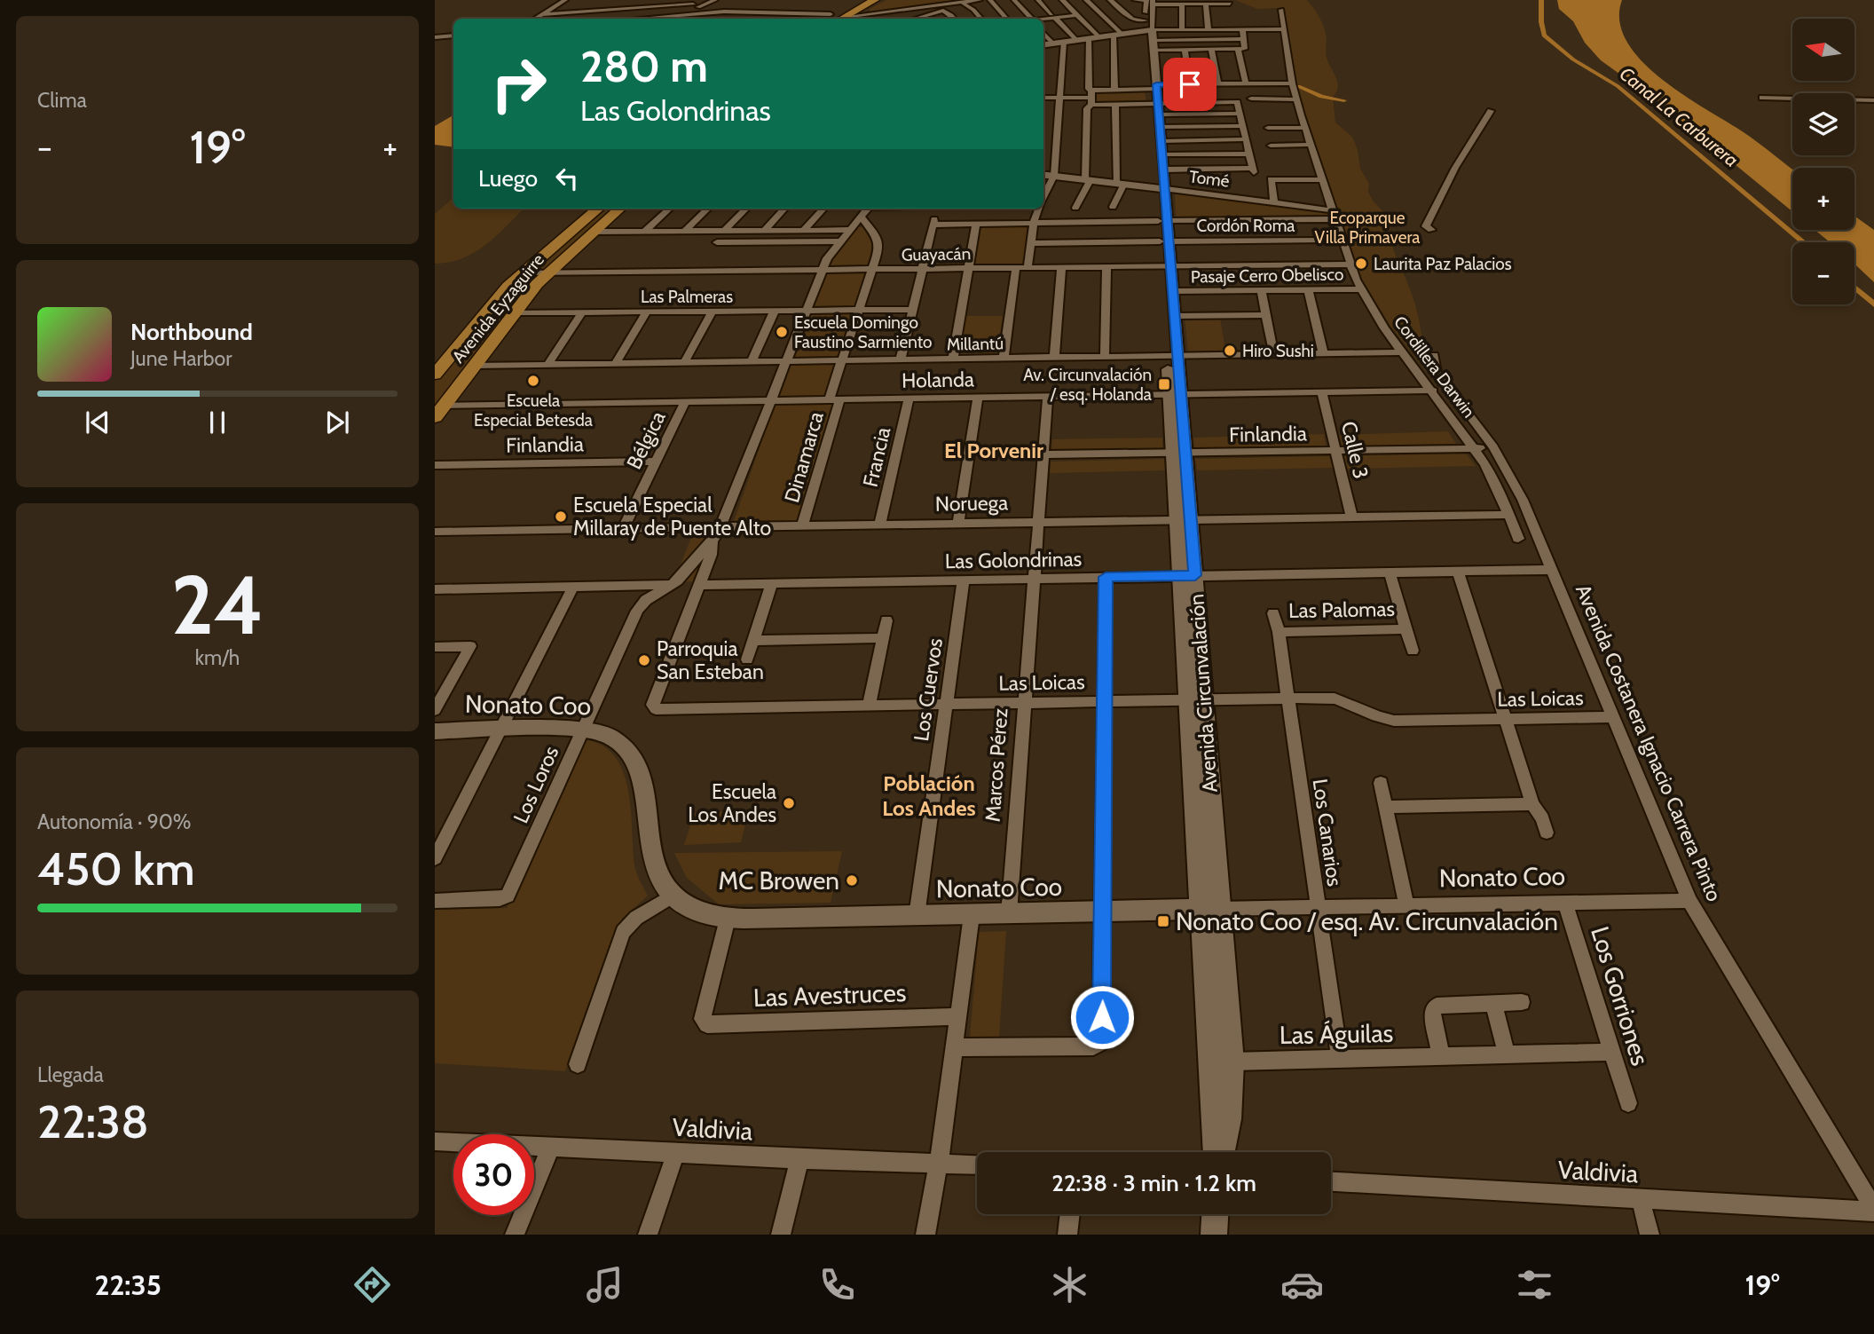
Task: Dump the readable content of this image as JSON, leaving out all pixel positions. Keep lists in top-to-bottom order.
{
  "streets": {
    "main road": ["Avenida Eyzaguirre"],
    "street": [
      "Tomé",
      "Cordón Roma",
      "Guayacán",
      "Pasaje Cerro Obelisco",
      "Las Palmeras",
      "Millantú",
      "Cordillera Darwin",
      "Holanda",
      "Finlandia",
      "Bélgica",
      "Calle 3",
      "Dinamarca",
      "Francia",
      "Noruega",
      "Las Golondrinas",
      "Las Palomas",
      "Las Loicas",
      "Los Cuervos",
      "Avenida Circunvalación",
      "Nonato Coo",
      "Avenida Costanera Ignacio Carrera Pinto",
      "Marcos Pérez",
      "Los Loros",
      "Los Canarios",
      "Las Avestruces",
      "Los Gorriones",
      "Las Águilas",
      "Valdivia"
    ]
  },
  "crossings": [
    ["Tomé", "Cordillera Darwin"],
    ["Tomé", "Avenida Circunvalación"],
    ["Cordón Roma", "Avenida Circunvalación"],
    ["Guayacán", "Avenida Eyzaguirre"],
    ["Guayacán", "Cordillera Darwin"],
    ["Guayacán", "Dinamarca"],
    ["Guayacán", "Avenida Circunvalación"],
    ["Guayacán", "Los Loros"],
    ["Pasaje Cerro Obelisco", "Cordillera Darwin"],
    ["Pasaje Cerro Obelisco", "Avenida Circunvalación"],
    ["Las Palmeras", "Avenida Eyzaguirre"],
    ["Las Palmeras", "Dinamarca"],
    ["Las Palmeras", "Los Loros"],
    ["Avenida Eyzaguirre", "Millantú"],
    ["Avenida Eyzaguirre", "Holanda"],
    ["Millantú", "Cordillera Darwin"],
    ["Millantú", "Dinamarca"],
    ["Millantú", "Avenida Circunvalación"],
    ["Millantú", "Los Loros"],
    ["Cordillera Darwin", "Holanda"],
    ["Cordillera Darwin", "Finlandia"],
    ["Cordillera Darwin", "Noruega"],
    ["Holanda", "Bélgica"],
    ["Holanda", "Calle 3"],
    ["Holanda", "Dinamarca"],
    ["Holanda", "Francia"],
    ["Holanda", "Avenida Circunvalación"],
    ["Holanda", "Marcos Pérez"],
    ["Holanda", "Los Loros"],
    ["Finlandia", "Bélgica"],
    ["Finlandia", "Calle 3"],
    ["Finlandia", "Avenida Circunvalación"],
    ["Finlandia", "Avenida Costanera Ignacio Carrera Pinto"],
    ["Finlandia", "Marcos Pérez"],
    ["Bélgica", "Noruega"],
    ["Calle 3", "Noruega"],
    ["Dinamarca", "Noruega"],
    ["Dinamarca", "Los Loros"],
    ["Francia", "Noruega"],
    ["Noruega", "Avenida Circunvalación"],
    ["Noruega", "Marcos Pérez"],
    ["Noruega", "Los Loros"],
    ["Las Golondrinas", "Los Cuervos"],
    ["Las Golondrinas", "Avenida Circunvalación"],
    ["Las Golondrinas", "Avenida Costanera Ignacio Carrera Pinto"],
    ["Las Golondrinas", "Marcos Pérez"],
    ["Las Golondrinas", "Los Loros"],
    ["Las Palomas", "Los Canarios"],
    ["Las Loicas", "Los Cuervos"],
    ["Las Loicas", "Avenida Circunvalación"],
    ["Las Loicas", "Avenida Costanera Ignacio Carrera Pinto"],
    ["Las Loicas", "Marcos Pérez"],
    ["Las Loicas", "Los Loros"],
    ["Las Loicas", "Los Canarios"],
    ["Los Cuervos", "Nonato Coo"],
    ["Avenida Circunvalación", "Nonato Coo"],
    ["Avenida Circunvalación", "Las Águilas"],
    ["Nonato Coo", "Avenida Costanera Ignacio Carrera Pinto"],
    ["Nonato Coo", "Marcos Pérez"],
    ["Nonato Coo", "Los Loros"],
    ["Nonato Coo", "Los Canarios"],
    ["Nonato Coo", "Las Avestruces"],
    ["Nonato Coo", "Los Gorriones"],
    ["Avenida Costanera Ignacio Carrera Pinto", "Valdivia"],
    ["Los Canarios", "Las Águilas"],
    ["Los Gorriones", "Las Águilas"]
  ],
  "districts": ["El Porvenir", "Población Los Andes"],
  "water": ["Canal La Carburera"],
  "parks": ["Ecoparque Villa Primavera"],
  "places": {
    "other": [
      "Laurita Paz Palacios",
      "Escuela Domingo Faustino Sarmiento",
      "Hiro Sushi",
      "Escuela Especial Betesda",
      "Escuela Especial Millaray de Puente Alto",
      "Parroquia San Esteban",
      "Escuela Los Andes",
      "MC Browen"
    ],
    "transit": ["Av. Circunvalación / esq. Holanda", "Nonato Coo / esq. Av. Circunvalación"]
  },
  "north": "left",
  "page": {
    "tile": [
      "Clima",
      ["24", "km/h"],
      ["Autonomía · 90%", "450 km"],
      ["Llegada", "22:38"]
    ],
    "map_buttons": ["+", "−"],
    "turn": ["280 m", "Las Golondrinas"],
    "heat": ["−", "19°", "+"],
    "then": "Luego",
    "song": ["Northbound", "June Harbor"],
    "limit": "30",
    "trip": "22:38 · 3 min · 1.2 km",
    "tabs": ["22:35", "19°"]
  }
}
